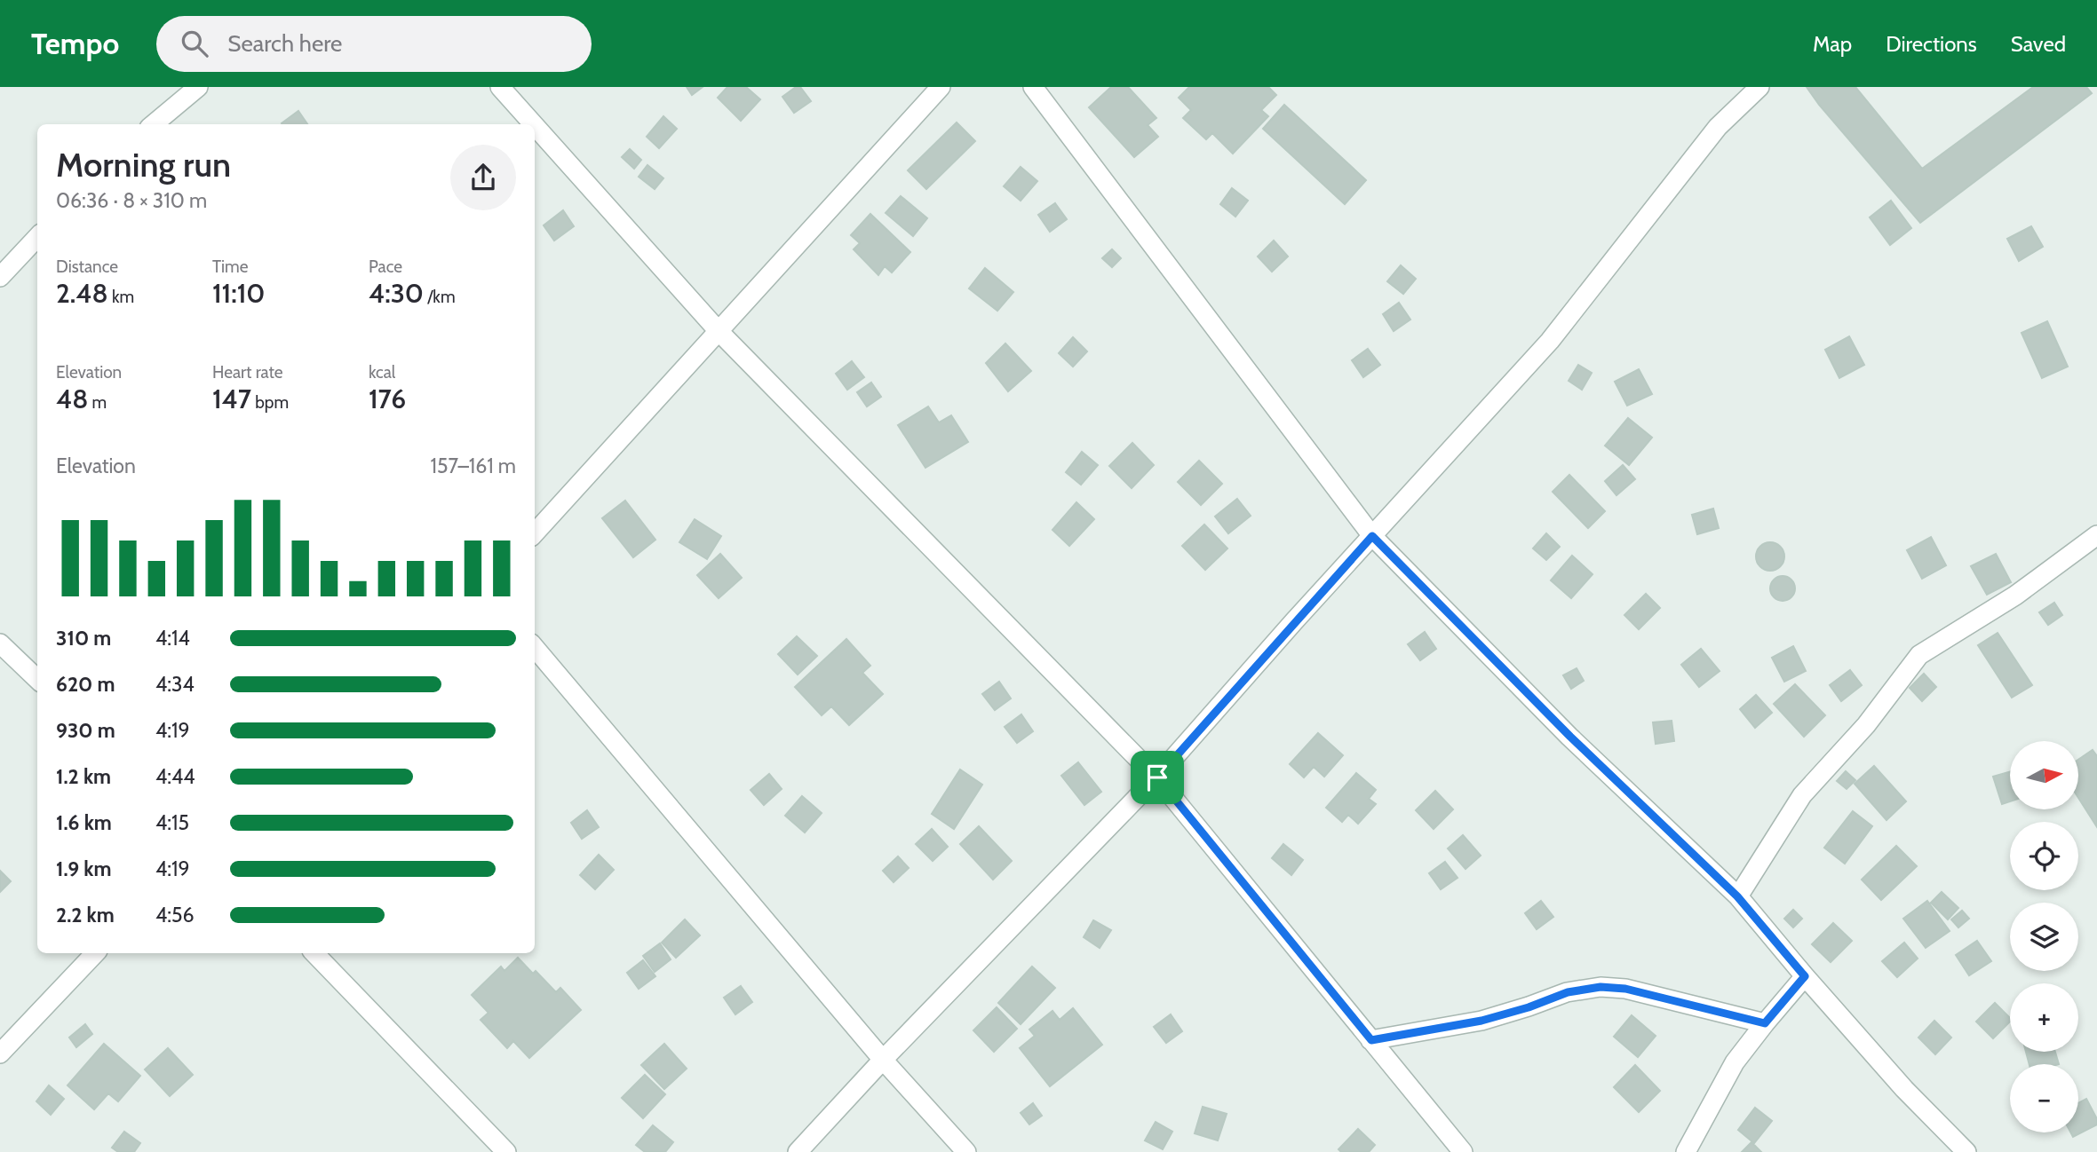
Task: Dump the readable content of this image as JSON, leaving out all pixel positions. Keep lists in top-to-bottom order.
{
  "north": "right",
  "page": {
    "header": "Tempo",
    "search": "Search here",
    "nav": ["Map", "Directions", "Saved"],
    "heading": ["Morning run", "06:36 · 8 × 310 m"],
    "stats": [
      ["Distance", "2.48 km"],
      ["Time", "11:10"],
      ["Pace", "4:30 /km"],
      ["Elevation", "48 m"],
      ["Heart rate", "147 bpm"],
      ["kcal", "176"]
    ],
    "chart": ["Elevation", "157–161 m"],
    "list": [
      {
        "name": "310 m",
        "note": "4:14"
      },
      {
        "name": "620 m",
        "note": "4:34"
      },
      {
        "name": "930 m",
        "note": "4:19"
      },
      {
        "name": "1.2 km",
        "note": "4:44"
      },
      {
        "name": "1.6 km",
        "note": "4:15"
      },
      {
        "name": "1.9 km",
        "note": "4:19"
      },
      {
        "name": "2.2 km",
        "note": "4:56"
      }
    ],
    "map_buttons": ["+", "−"]
  }
}
